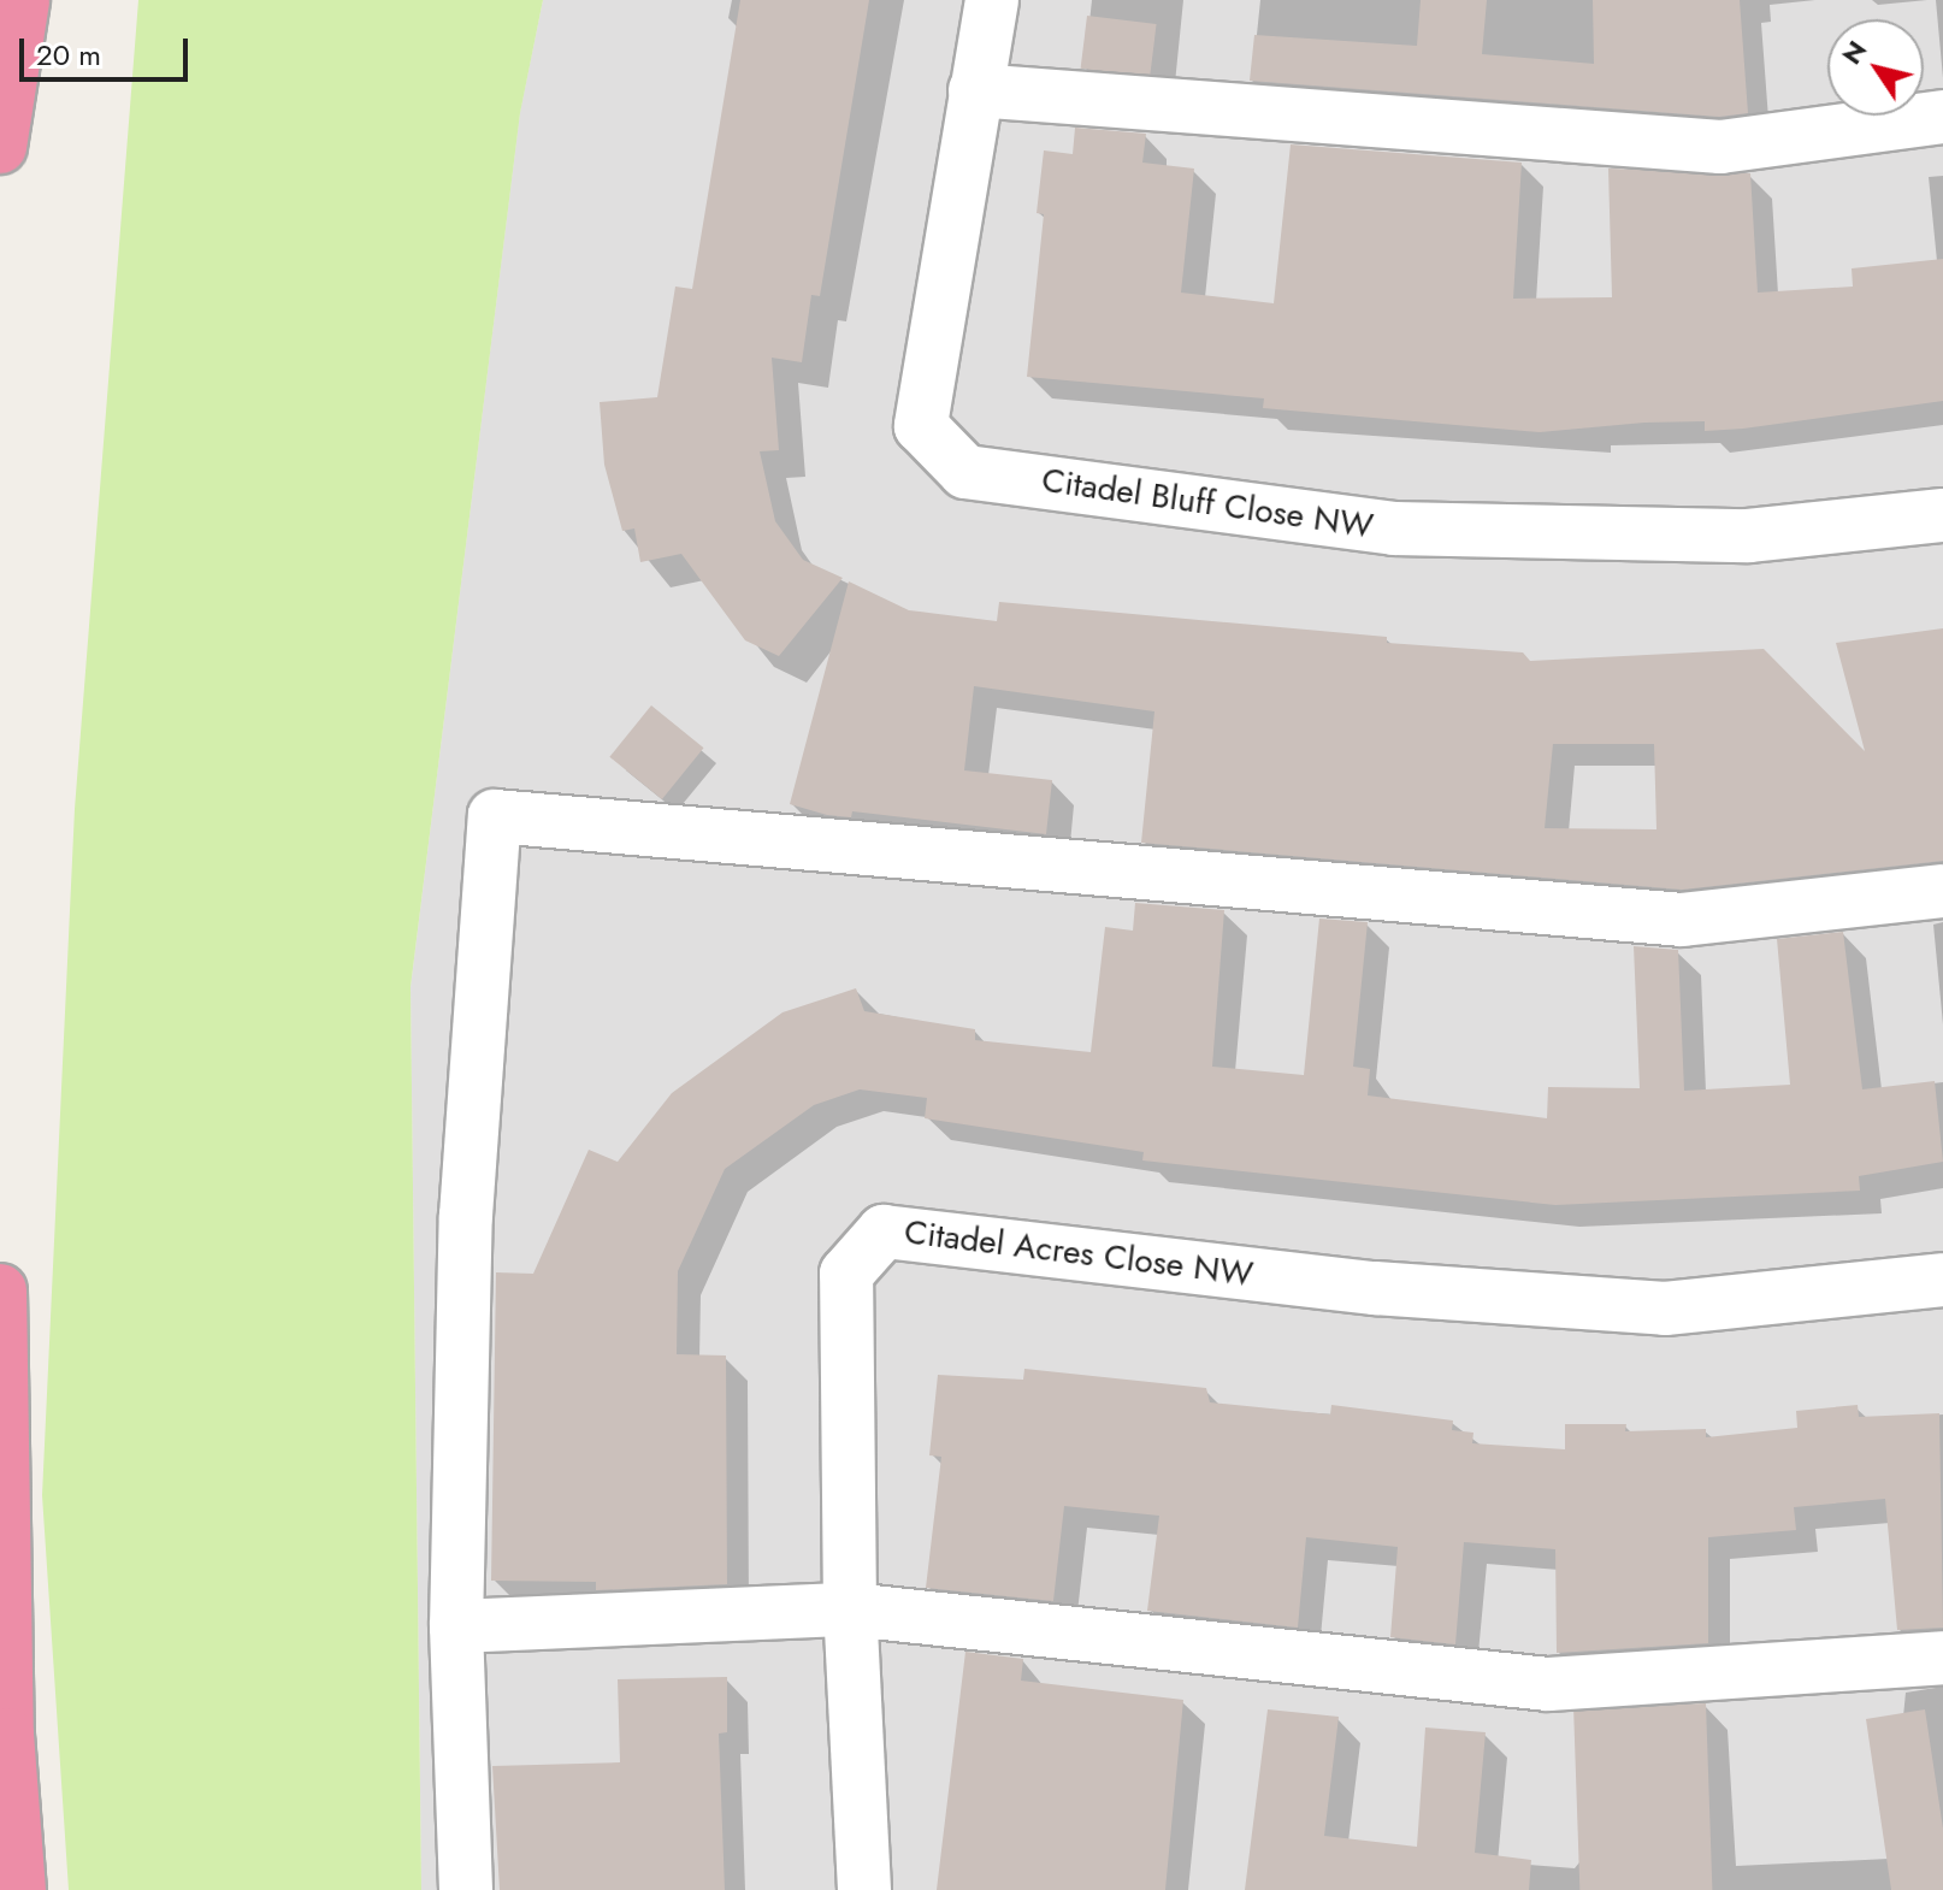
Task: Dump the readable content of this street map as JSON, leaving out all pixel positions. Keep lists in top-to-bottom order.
{
  "streets": {
    "street": ["Citadel Bluff Close NW", "Citadel Acres Close NW"]
  },
  "scale_bar": "20 m",
  "north": "top left"
}
